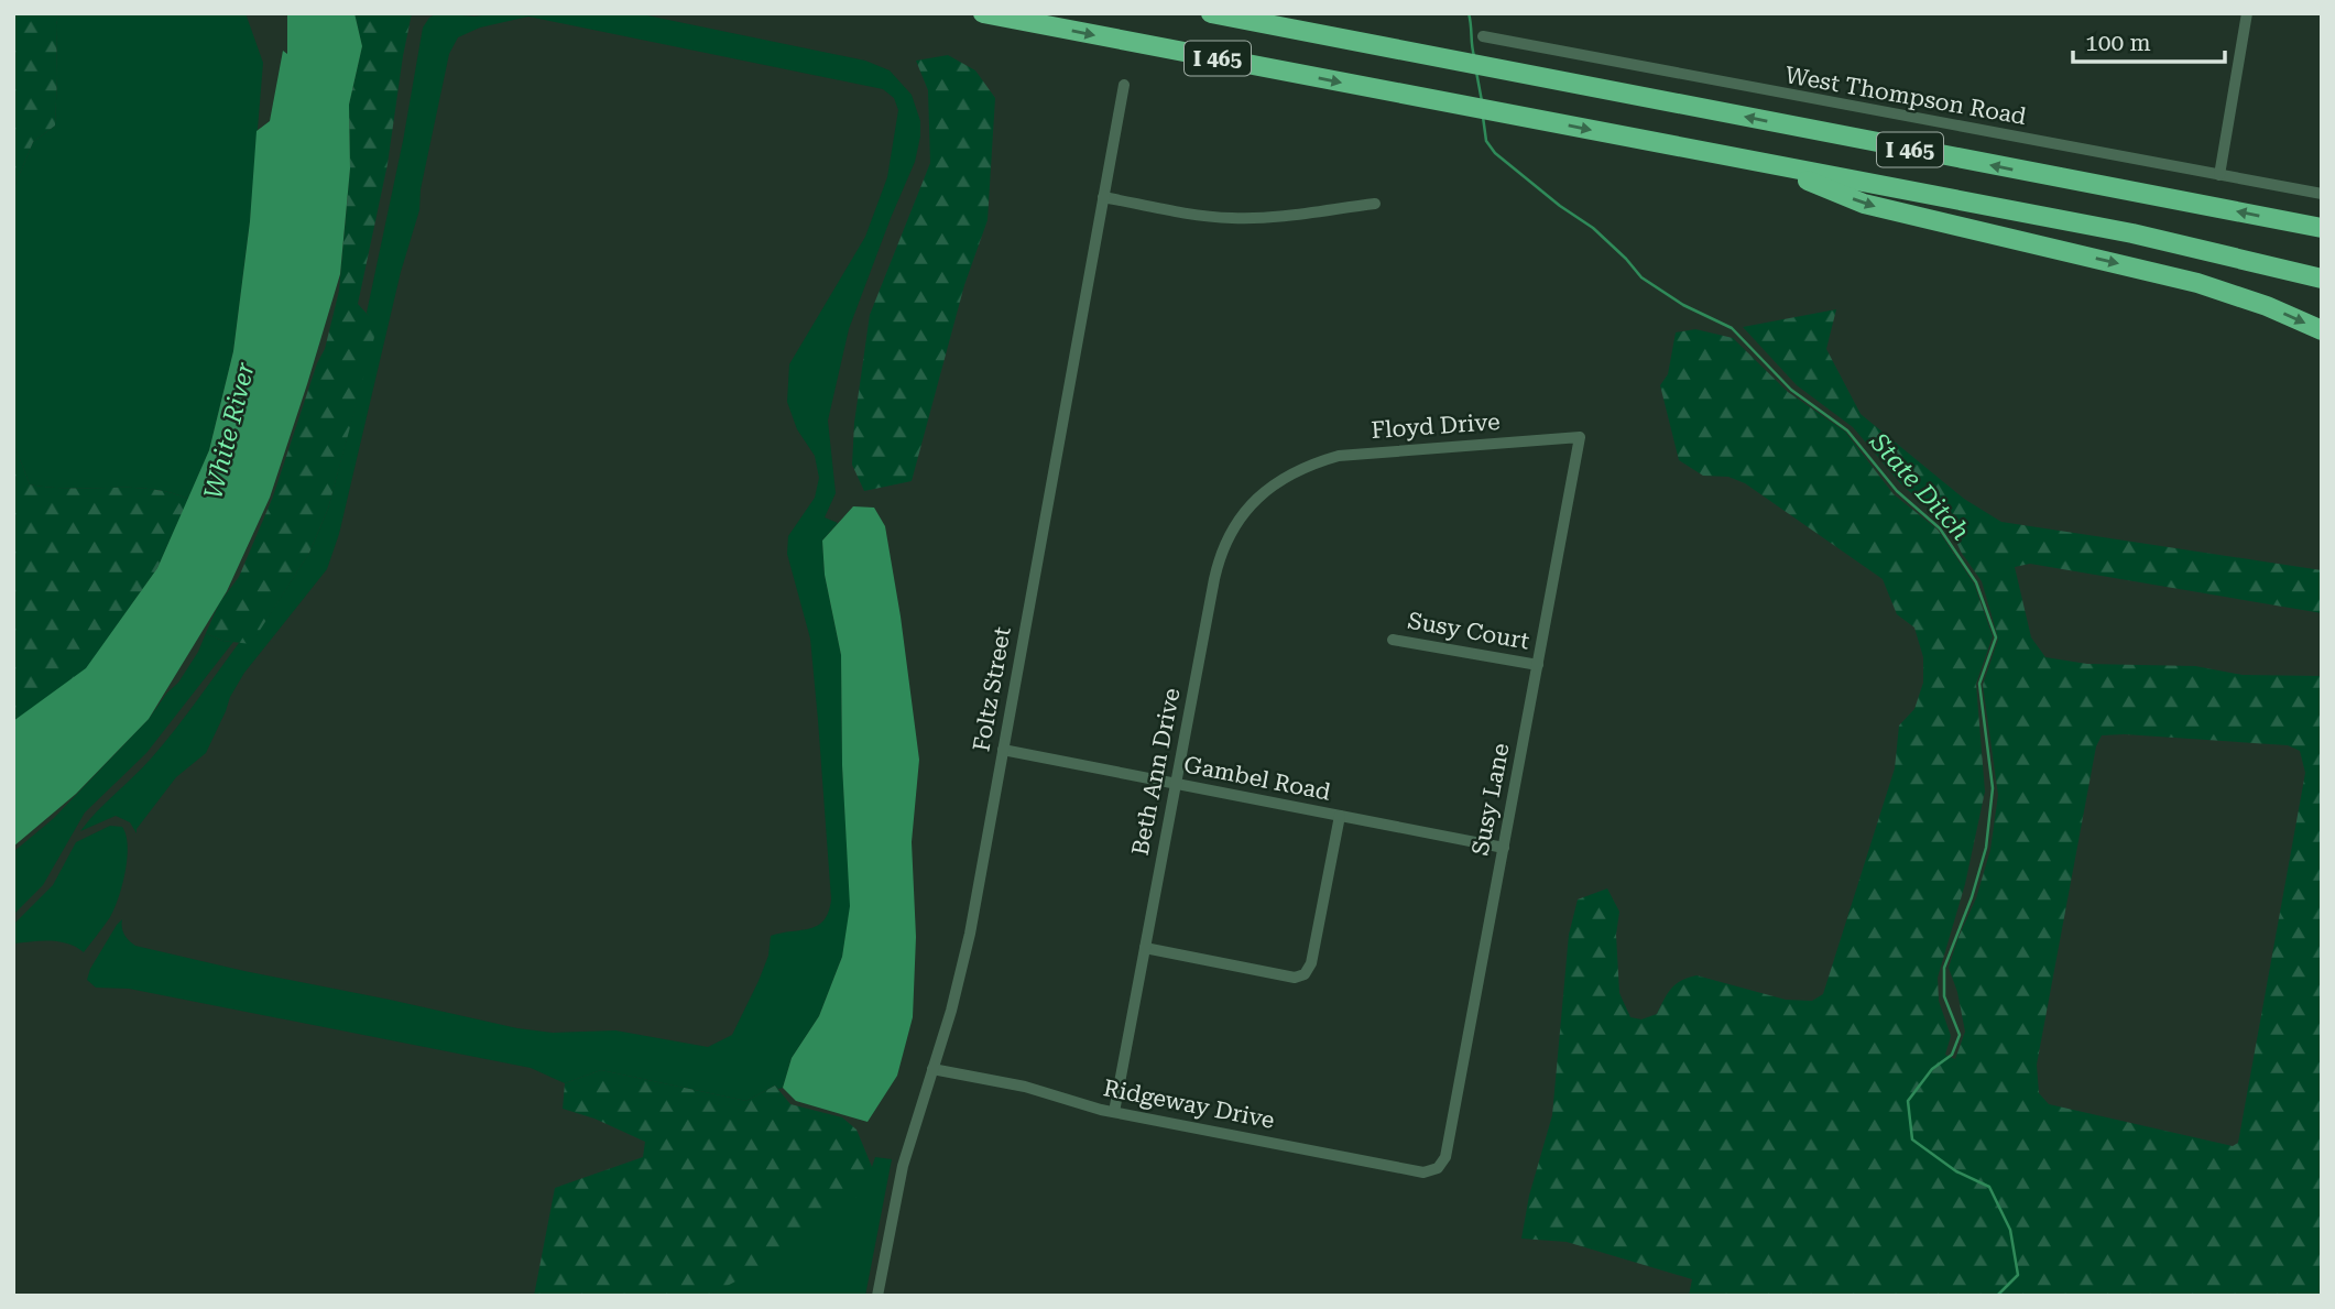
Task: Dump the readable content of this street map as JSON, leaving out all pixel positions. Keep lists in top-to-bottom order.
{
  "streets": {
    "highway": ["I 465"],
    "street": [
      "West Thompson Road",
      "Floyd Drive",
      "Susy Court",
      "Foltz Street",
      "Beth Ann Drive",
      "Gambel Road",
      "Susy Lane",
      "Ridgeway Drive"
    ]
  },
  "crossings": [
    ["Floyd Drive", "Beth Ann Drive"],
    ["Floyd Drive", "Susy Lane"],
    ["Susy Court", "Susy Lane"],
    ["Foltz Street", "Gambel Road"],
    ["Foltz Street", "Ridgeway Drive"],
    ["Beth Ann Drive", "Gambel Road"],
    ["Beth Ann Drive", "Ridgeway Drive"],
    ["Gambel Road", "Susy Lane"],
    ["Susy Lane", "Ridgeway Drive"]
  ],
  "water": ["White River", "State Ditch"],
  "scale_bar": "100 m"
}
